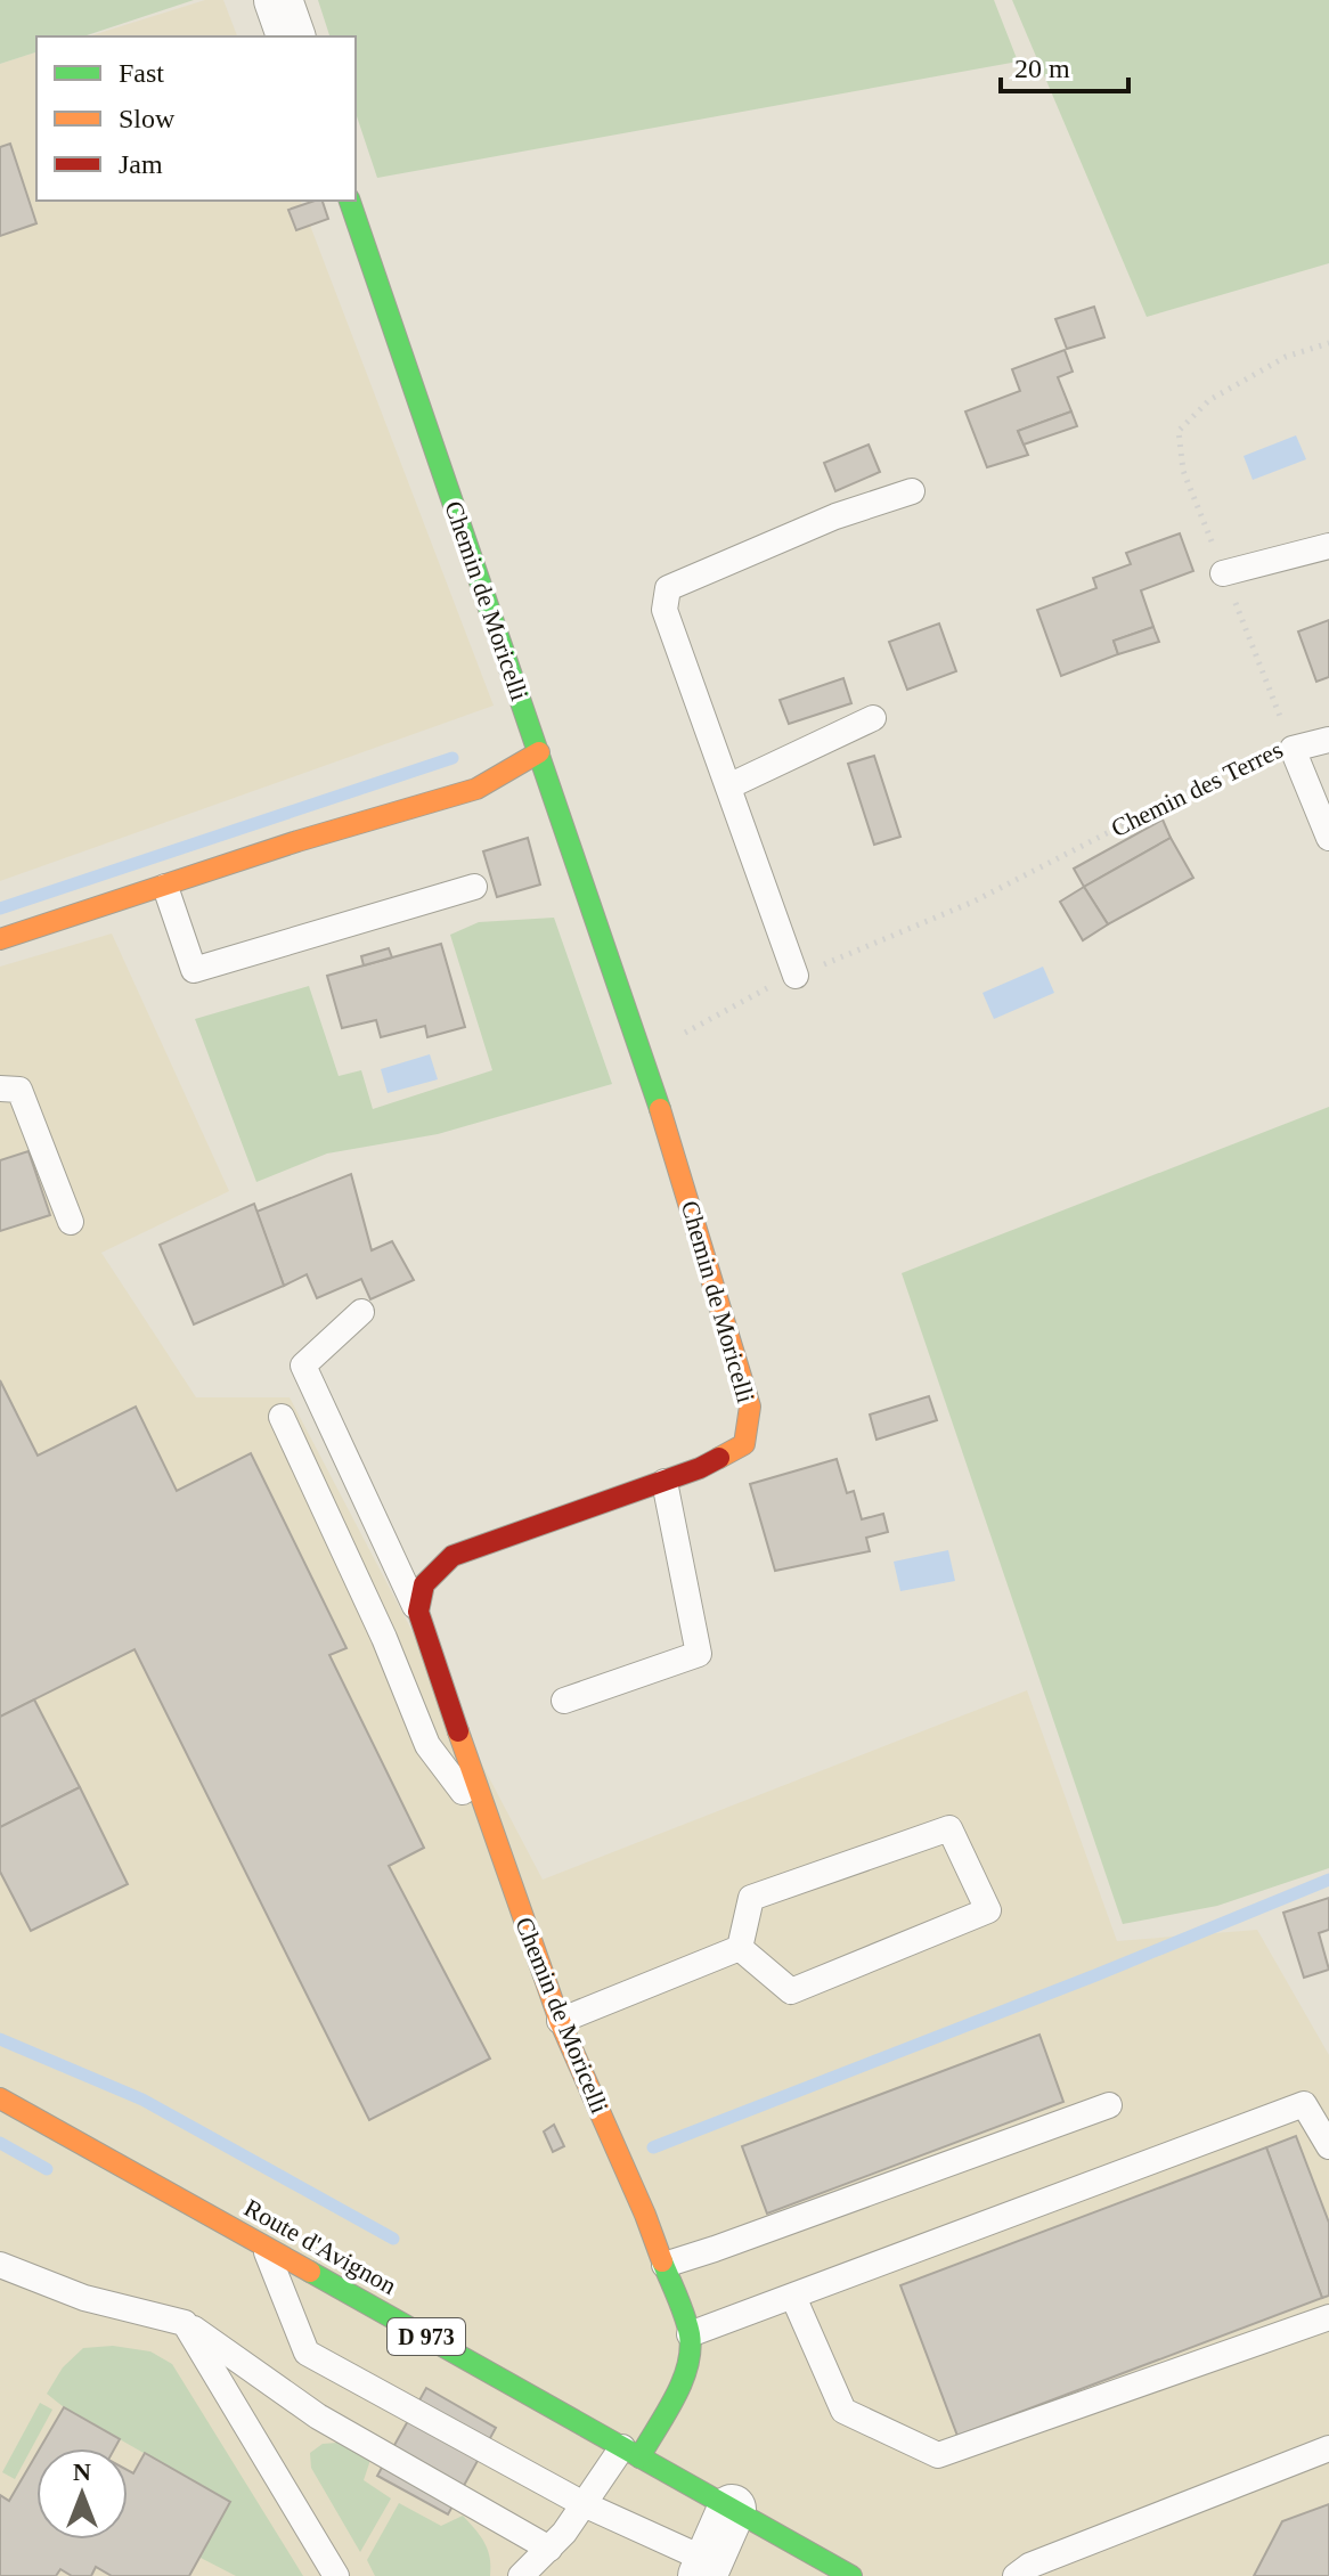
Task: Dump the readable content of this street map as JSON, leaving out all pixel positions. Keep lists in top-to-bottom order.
{
  "streets": {
    "street": ["Chemin de Moricelli", "Route d'Avignon", "D 973"],
    "path": ["Chemin des Terres"]
  },
  "crossings": [
    ["Chemin de Moricelli", "Chemin des Terres"],
    ["Chemin de Moricelli", "Route d'Avignon"]
  ],
  "legend": ["Fast", "Slow", "Jam"],
  "scale_bar": "20 m",
  "north": "top"
}
